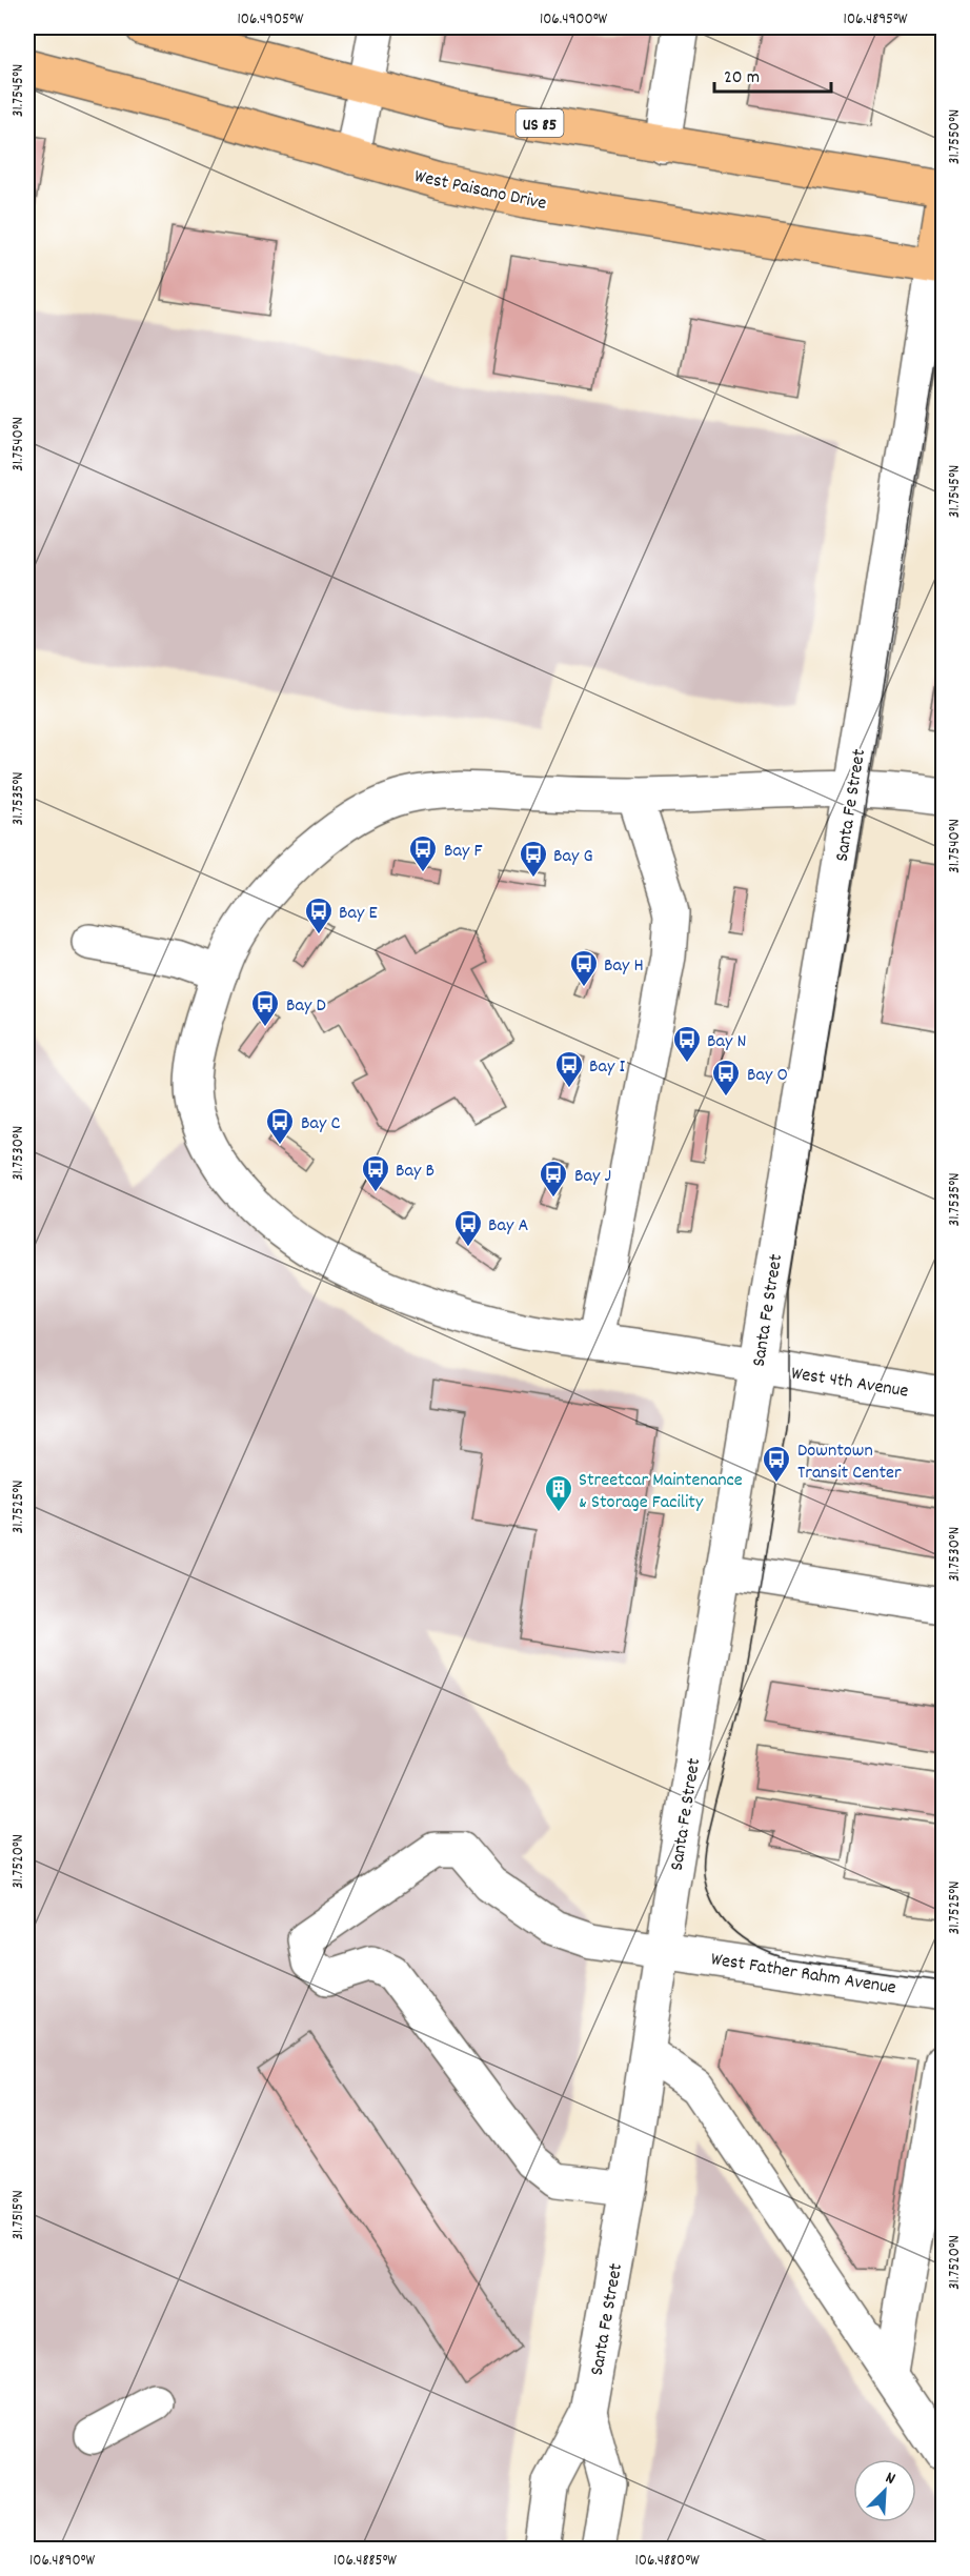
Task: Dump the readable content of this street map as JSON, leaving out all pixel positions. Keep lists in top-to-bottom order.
{
  "streets": {
    "main road": ["US 85", "West Paisano Drive", "Santa Fe Street"],
    "street": ["West 4th Avenue", "West Father Rahm Avenue"]
  },
  "crossings": [
    ["West Paisano Drive", "Santa Fe Street"],
    ["Santa Fe Street", "West 4th Avenue"],
    ["Santa Fe Street", "West Father Rahm Avenue"]
  ],
  "places": {
    "bus stop": [
      "Bay F",
      "Bay G",
      "Bay E",
      "Bay H",
      "Bay D",
      "Bay N",
      "Bay I",
      "Bay O",
      "Bay C",
      "Bay B",
      "Bay J",
      "Bay A",
      "Downtown Transit Center"
    ],
    "building": ["Streetcar Maintenance & Storage Facility"]
  },
  "scale_bar": "20 m",
  "north": "top right",
  "coordinates": [
    "106.4905°W",
    "106.4900°W",
    "106.4895°W",
    "31.7545°N",
    "31.7550°N",
    "31.7540°N",
    "31.7535°N",
    "31.7530°N",
    "31.7525°N",
    "31.7520°N",
    "31.7515°N",
    "106.4890°W",
    "106.4885°W",
    "106.4880°W"
  ]
}
